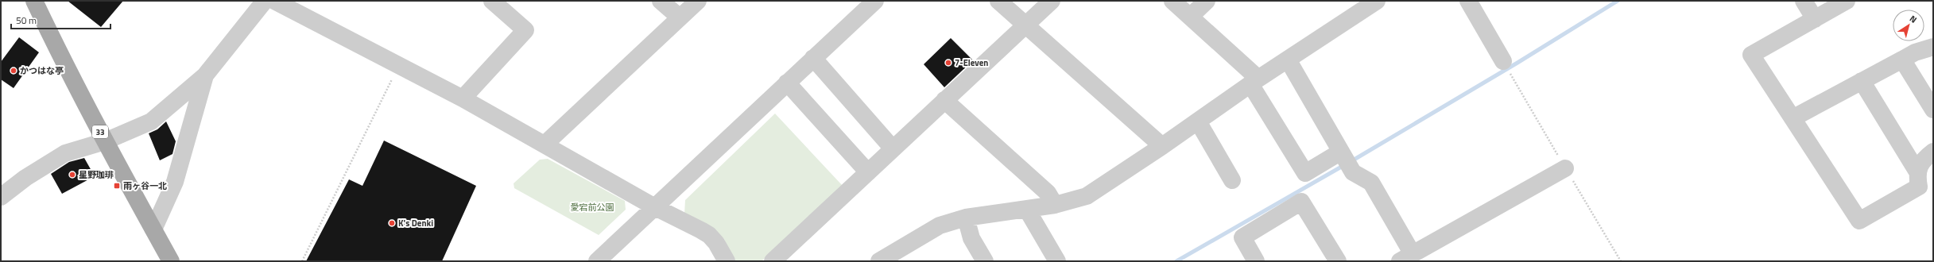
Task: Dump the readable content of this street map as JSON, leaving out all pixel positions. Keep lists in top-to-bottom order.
{
  "streets": {
    "main road": ["33"]
  },
  "parks": ["愛宕前公園"],
  "places": {
    "other": [
      "7-Eleven",
      "かつはな亭",
      "星野珈琲",
      "K's Denki"
    ],
    "transit": ["雨ヶ谷一北"]
  },
  "scale_bar": "50 m",
  "north": "top right"
}
